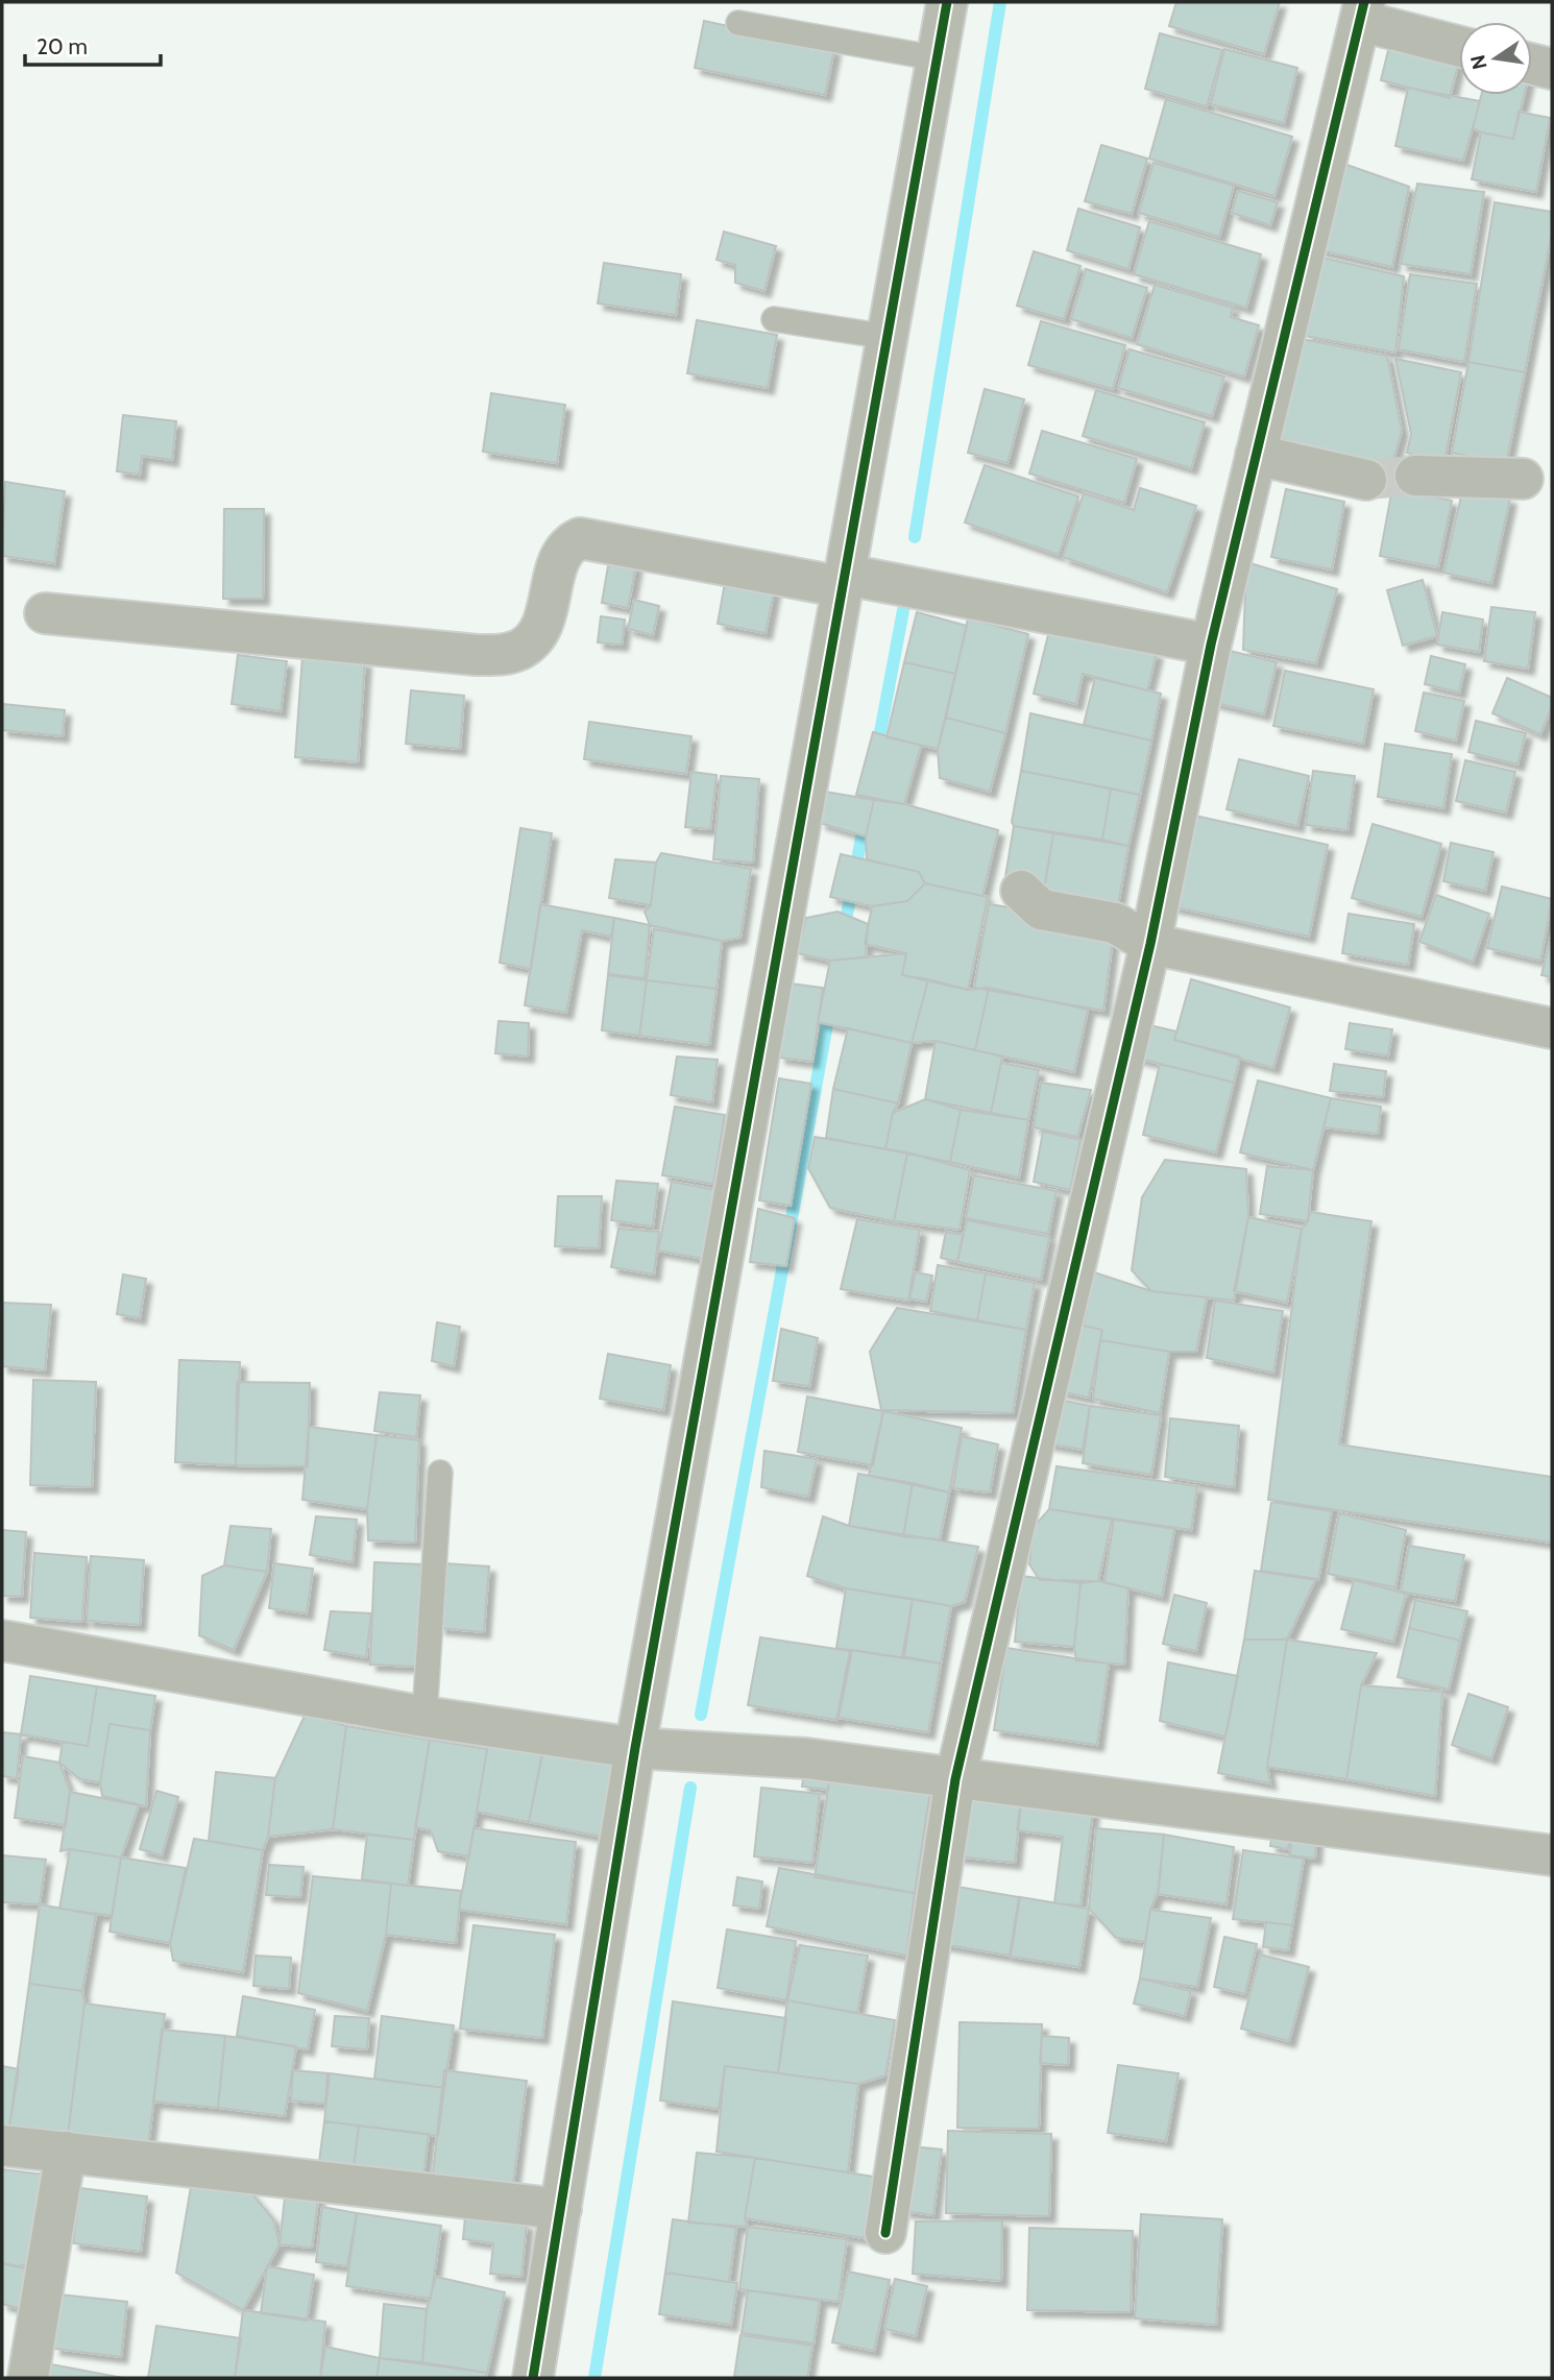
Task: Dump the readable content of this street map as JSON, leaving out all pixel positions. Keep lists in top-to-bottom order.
{
  "scale_bar": "20 m",
  "north": "left"
}
